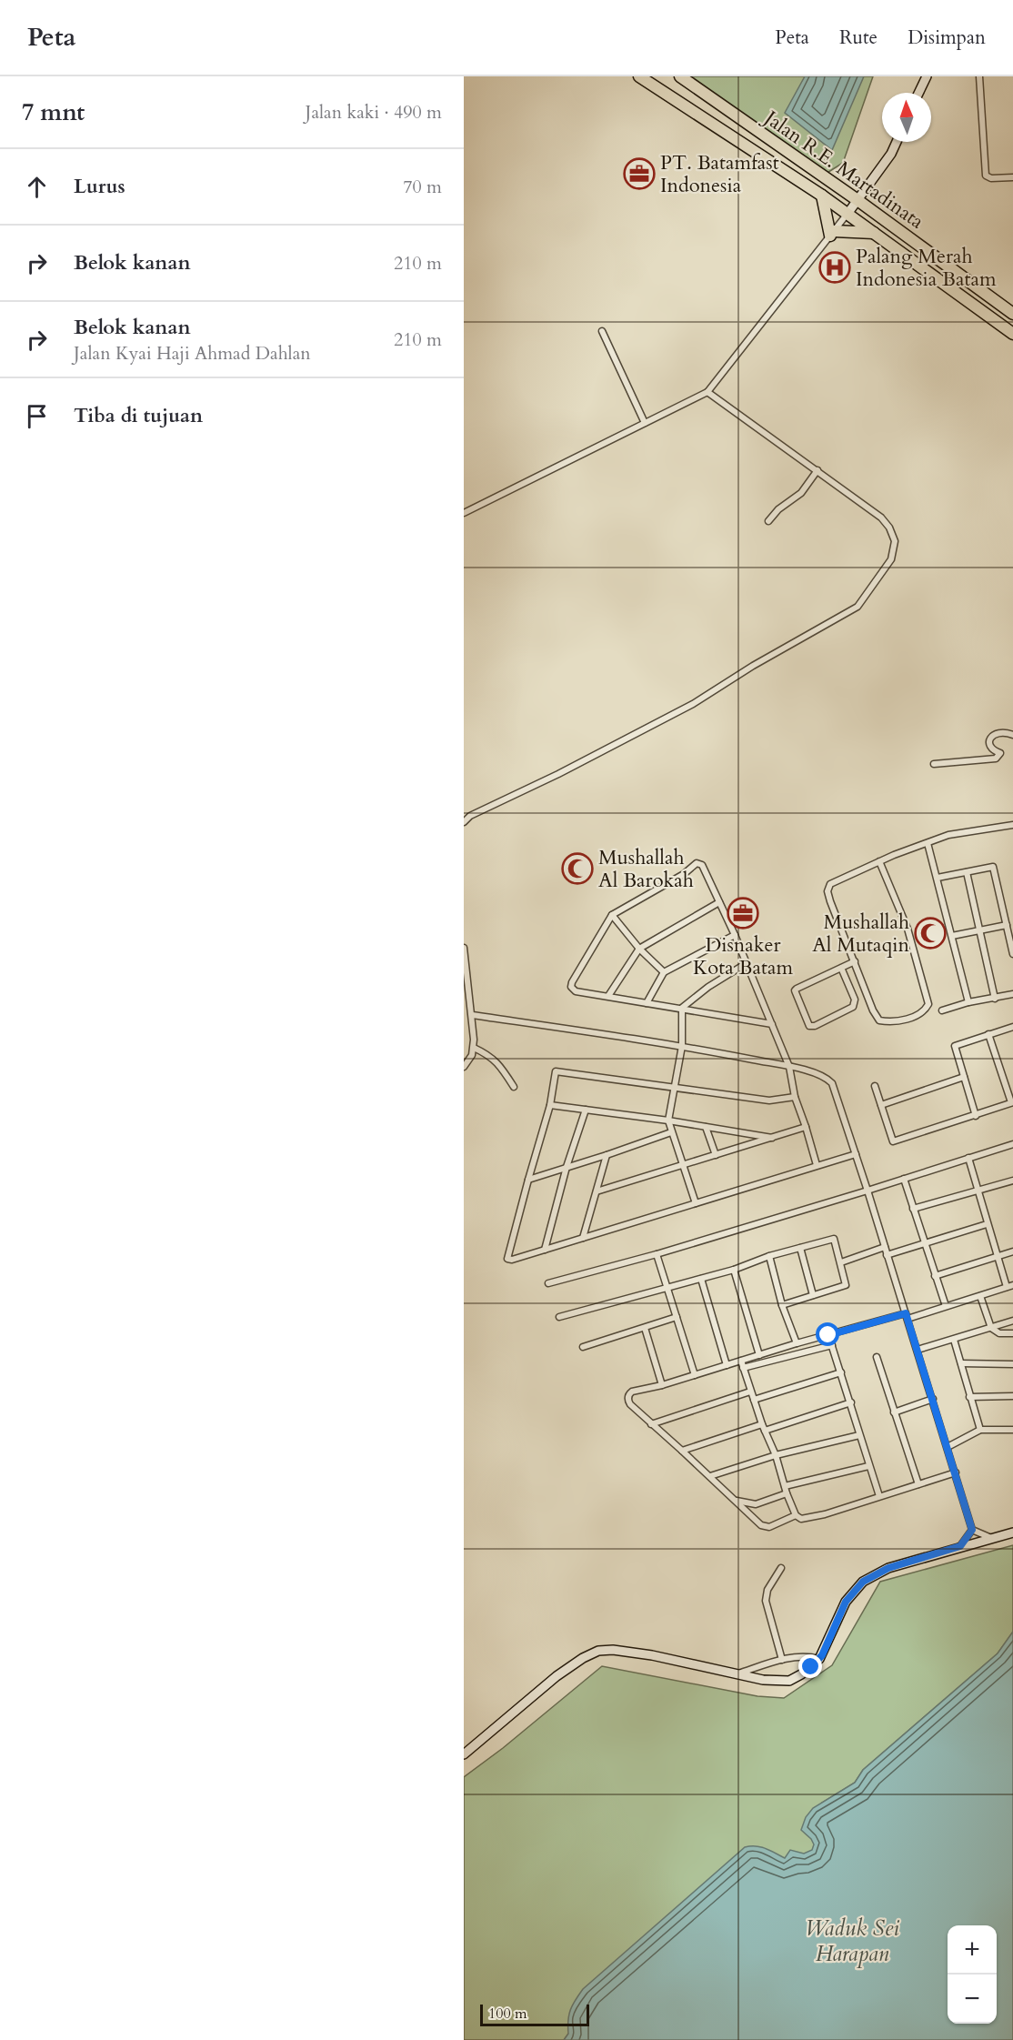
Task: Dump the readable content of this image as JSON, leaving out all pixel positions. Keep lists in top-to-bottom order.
{
  "streets": {
    "highway": ["Jalan R.E. Martadinata"]
  },
  "water": ["Waduk Sei Harapan"],
  "places": {
    "office": ["PT. Batamfast Indonesia", "Disnaker Kota Batam"],
    "hospital": ["Palang Merah Indonesia Batam"],
    "mosque": ["Mushallah Al Barokah", "Mushallah Al Mutaqin"]
  },
  "scale_bar": "100 m",
  "north": "top",
  "page": {
    "header": "Peta",
    "nav": ["Peta", "Rute", "Disimpan"],
    "heading": ["7 mnt", "Jalan kaki · 490 m"],
    "list": [
      ["Lurus", "70 m"],
      ["Belok kanan", "210 m"],
      ["Belok kanan", "Jalan Kyai Haji Ahmad Dahlan", "210 m"],
      "Tiba di tujuan"
    ],
    "map_buttons": ["+", "−"],
    "scale": "100 m"
  }
}
